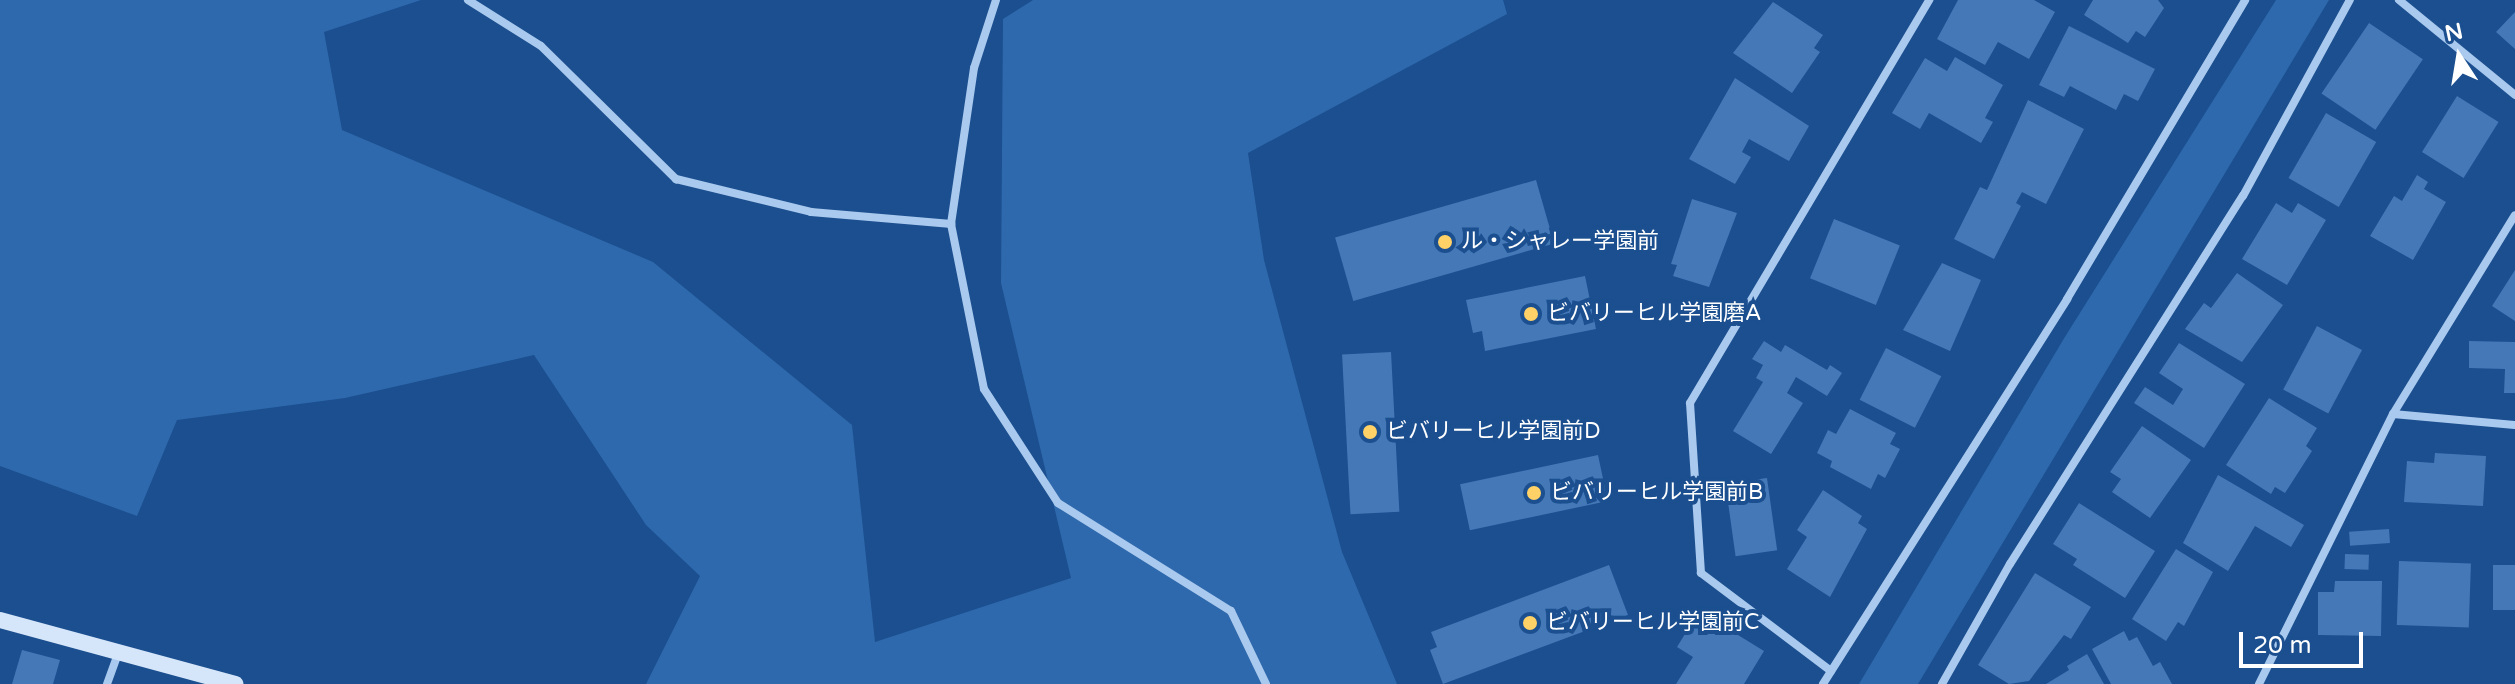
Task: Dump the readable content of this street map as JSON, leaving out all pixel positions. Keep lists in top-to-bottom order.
{
  "places": [
    "ル・シャレー学園前",
    "ビバリーヒル学園磨A",
    "ビバリーヒル学園前D",
    "ビバリーヒル学園前B",
    "ビバリーヒル学園前C"
  ],
  "scale_bar": "20 m",
  "north": "top"
}
